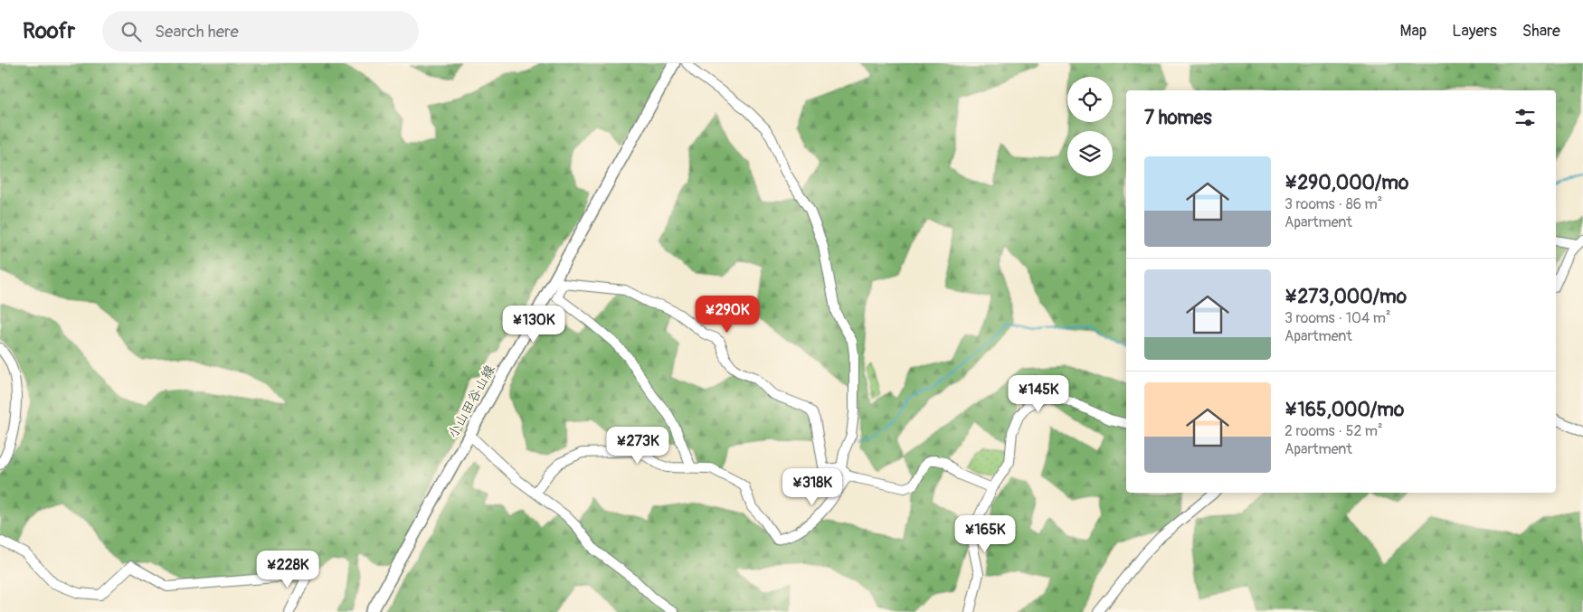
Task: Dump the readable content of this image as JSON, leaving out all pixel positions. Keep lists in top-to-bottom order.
{
  "streets": {
    "main road": ["小山田谷山線"]
  },
  "page": {
    "header": "Roofr",
    "search": "Search here",
    "nav": ["Map", "Layers", "Share"],
    "heading": "7 homes",
    "list": [
      {
        "name": "¥290,000/mo",
        "note": "3 rooms · 86 m² · Apartment"
      },
      {
        "name": "¥273,000/mo",
        "note": "3 rooms · 104 m² · Apartment"
      },
      {
        "name": "¥165,000/mo",
        "note": "2 rooms · 52 m² · Apartment"
      }
    ],
    "price": [
      "¥290K",
      "¥130K",
      "¥145K",
      "¥273K",
      "¥318K",
      "¥165K",
      "¥228K"
    ]
  }
}
